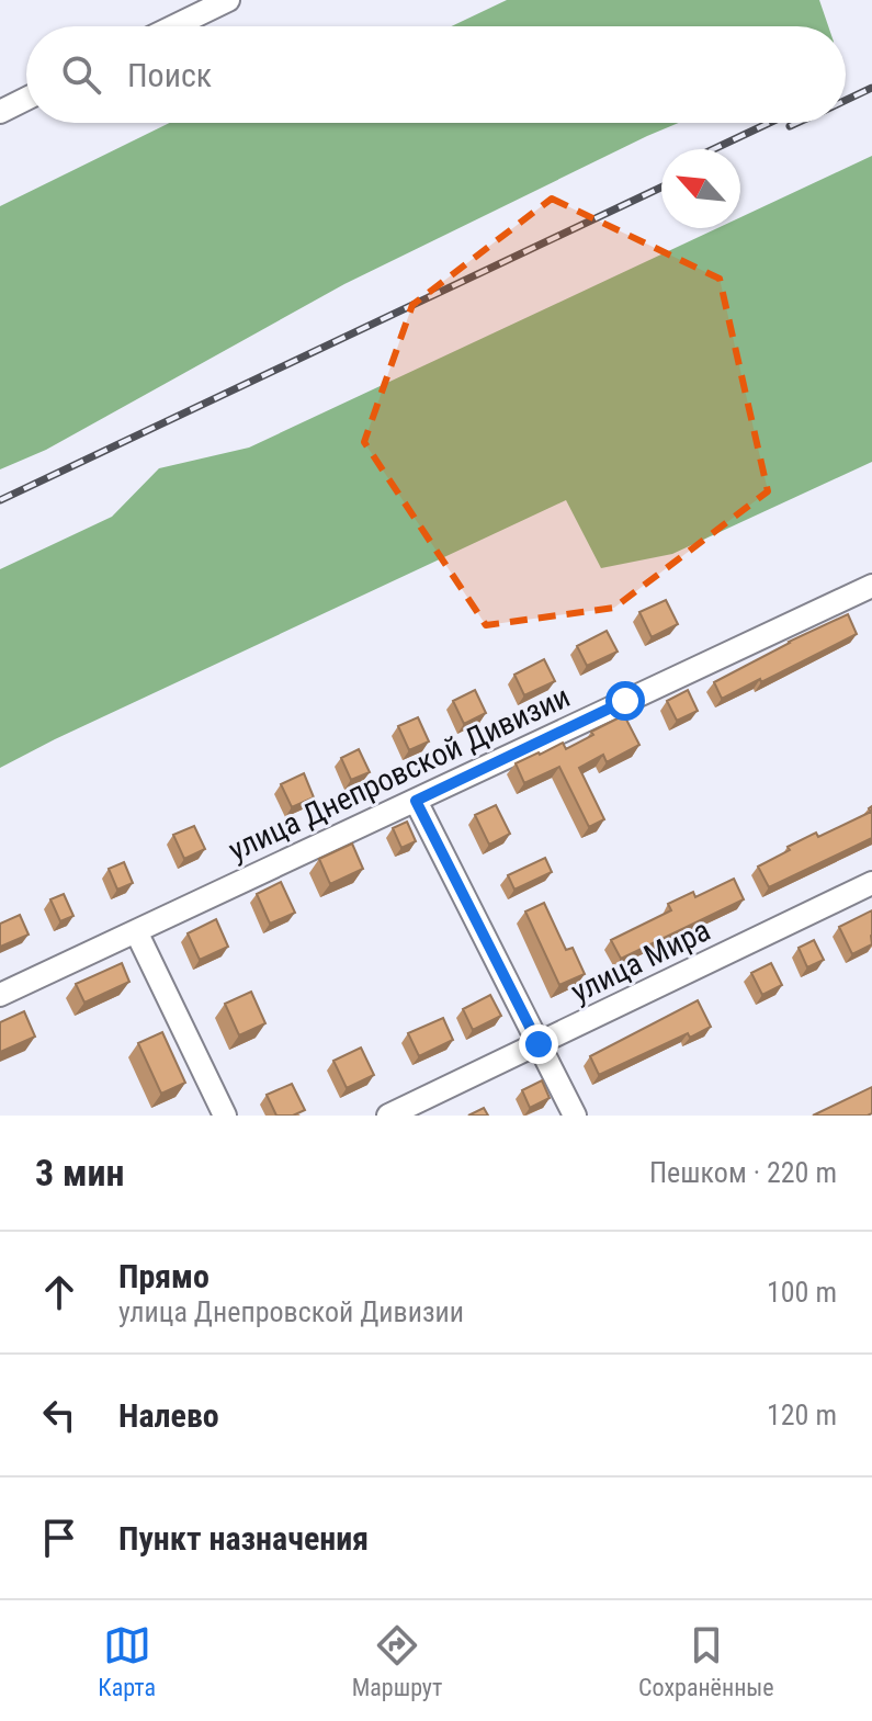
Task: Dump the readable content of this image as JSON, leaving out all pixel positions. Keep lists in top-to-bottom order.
{
  "streets": {
    "street": ["улица Днепровской Дивизии", "улица Мира"]
  },
  "north": "top left",
  "page": {
    "search": "Поиск",
    "heading": ["3 мин", "Пешком · 220 m"],
    "list": [
      ["Прямо", "улица Днепровской Дивизии", "100 m"],
      ["Налево", "120 m"],
      "Пункт назначения"
    ],
    "nav": ["Карта", "Маршрут", "Сохранённые"]
  }
}
